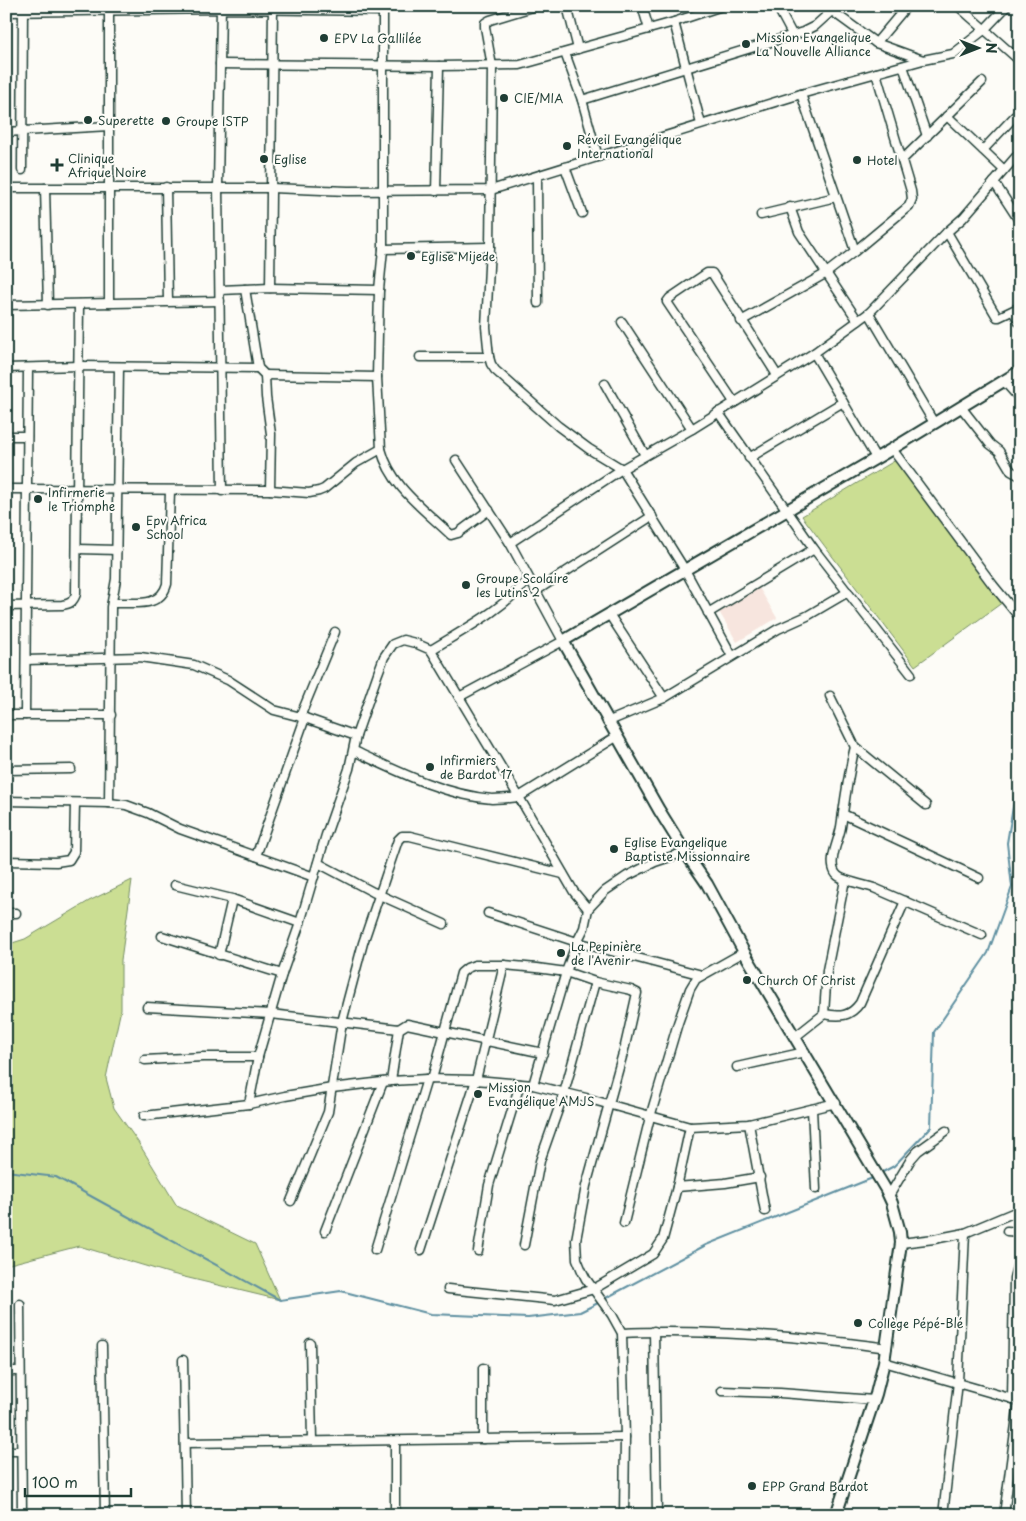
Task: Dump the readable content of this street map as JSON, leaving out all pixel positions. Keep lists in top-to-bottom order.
{
  "places": {
    "other": [
      "EPV La Gallilée",
      "Mission Evangelique La Nouvelle Alliance",
      "CIE/MIA",
      "Superette",
      "Groupe ISTP",
      "Réveil Evangélique International",
      "Eglise",
      "Hotel",
      "Eglise Mijede",
      "Infirmerie le Triomphe",
      "Epv Africa School",
      "Groupe Scolaire les Lutins 2",
      "Infirmiers de Bardot 17",
      "Eglise Evangelique Baptiste Missionnaire",
      "La Pepinière de l'Avenir",
      "Church Of Christ",
      "Mission Evangélique AMJS",
      "Collège Pépé-Blé",
      "EPP Grand Bardot"
    ],
    "health": ["Clinique Afrique Noire"]
  },
  "scale_bar": "100 m",
  "north": "right"
}
